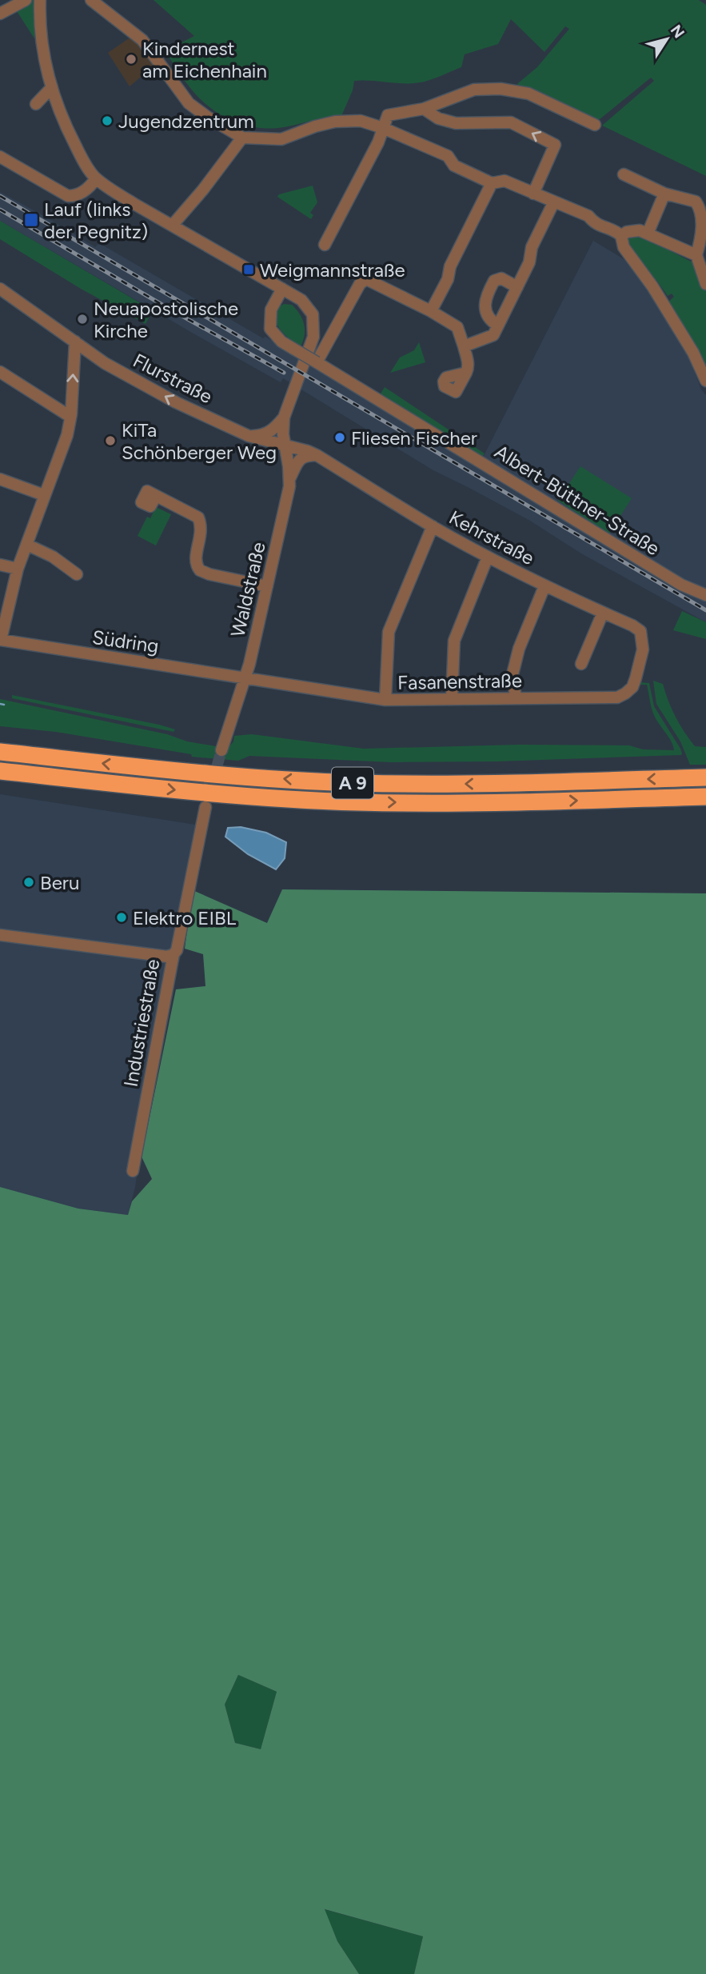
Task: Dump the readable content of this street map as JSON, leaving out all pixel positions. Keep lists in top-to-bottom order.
{
  "streets": {
    "highway": ["A 9"],
    "street": [
      "Flurstraße",
      "Albert-Büttner-Straße",
      "Kehrstraße",
      "Waldstraße",
      "Südring",
      "Fasanenstraße",
      "Industriestraße"
    ]
  },
  "crossings": [
    ["Flurstraße", "Kehrstraße"],
    ["Flurstraße", "Waldstraße"],
    ["Kehrstraße", "Waldstraße"],
    ["Kehrstraße", "Fasanenstraße"],
    ["Waldstraße", "Südring"],
    ["Waldstraße", "Fasanenstraße"],
    ["Südring", "Fasanenstraße"]
  ],
  "one_way": ["Flurstraße"],
  "places": {
    "other": [
      "Kindernest am Eichenhain",
      "Jugendzentrum",
      "Neuapostolische Kirche",
      "Fliesen Fischer",
      "KiTa Schönberger Weg",
      "Beru",
      "Elektro EIBL"
    ],
    "transit": ["Lauf (links der Pegnitz)", "Weigmannstraße"]
  },
  "north": "top right"
}
